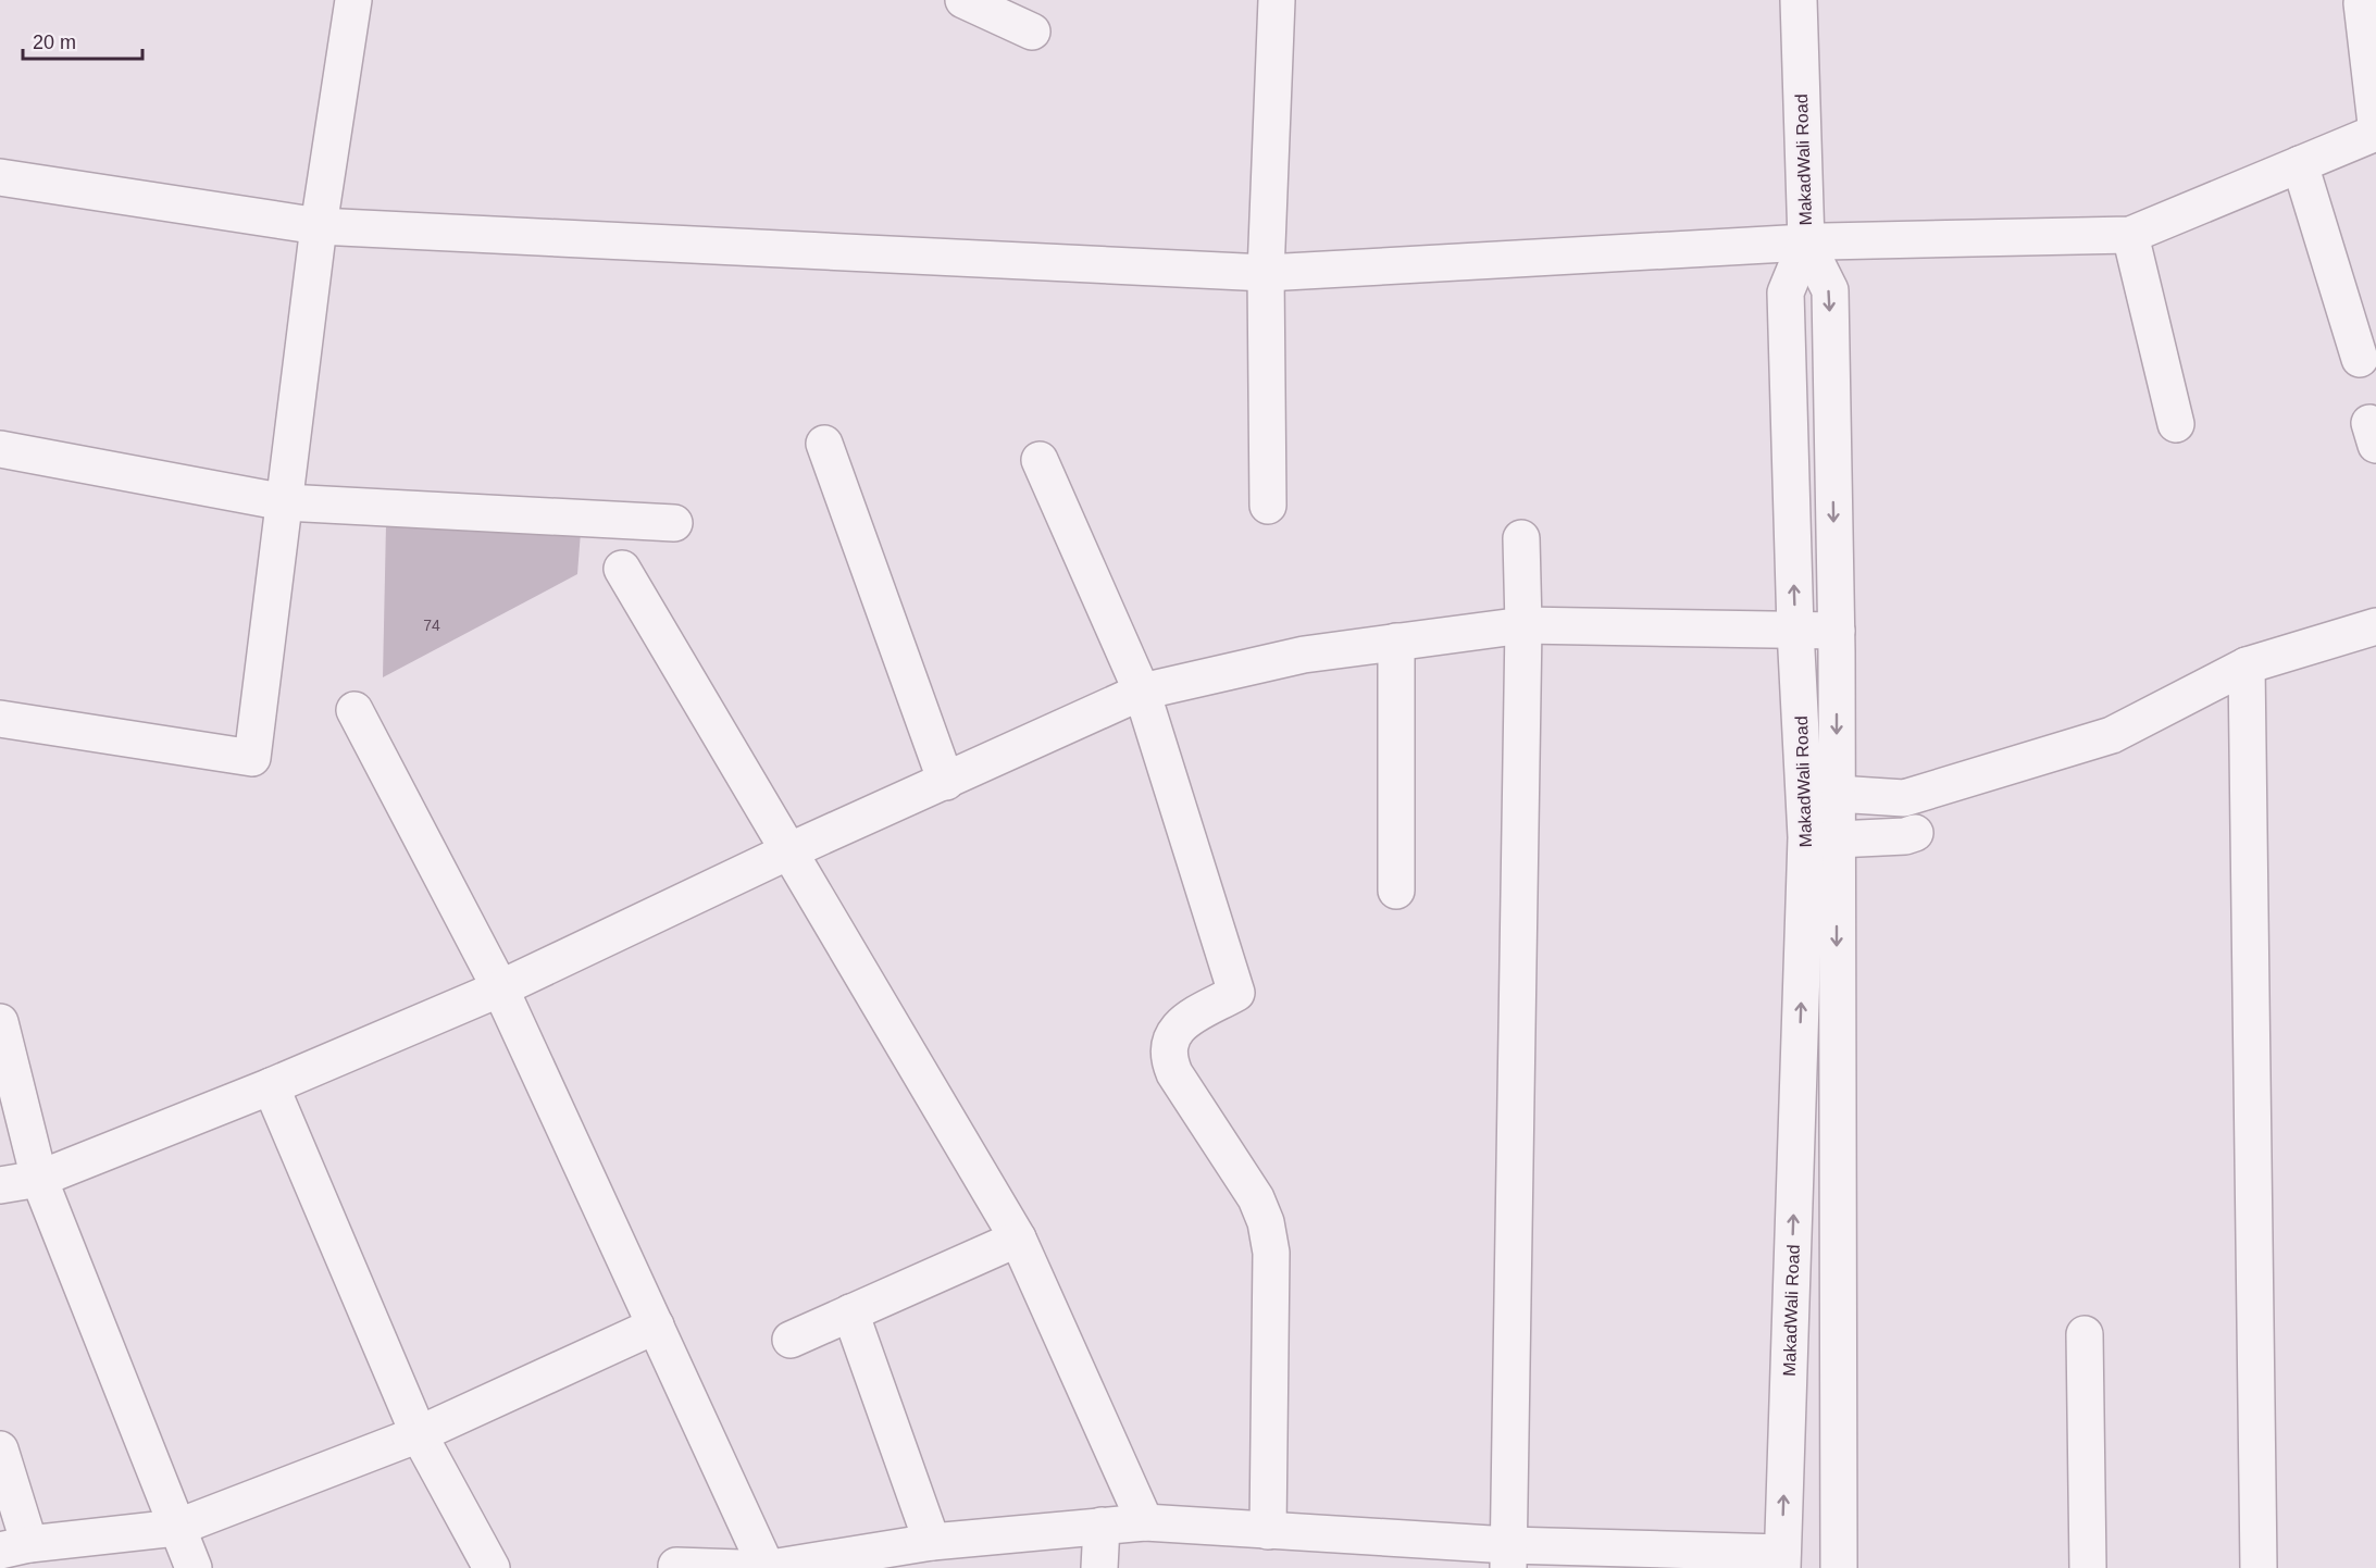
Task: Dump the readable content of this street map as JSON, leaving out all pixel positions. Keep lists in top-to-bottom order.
{
  "streets": {
    "street": ["MakadWali Road"]
  },
  "house_numbers": ["74"],
  "scale_bar": "20 m"
}
